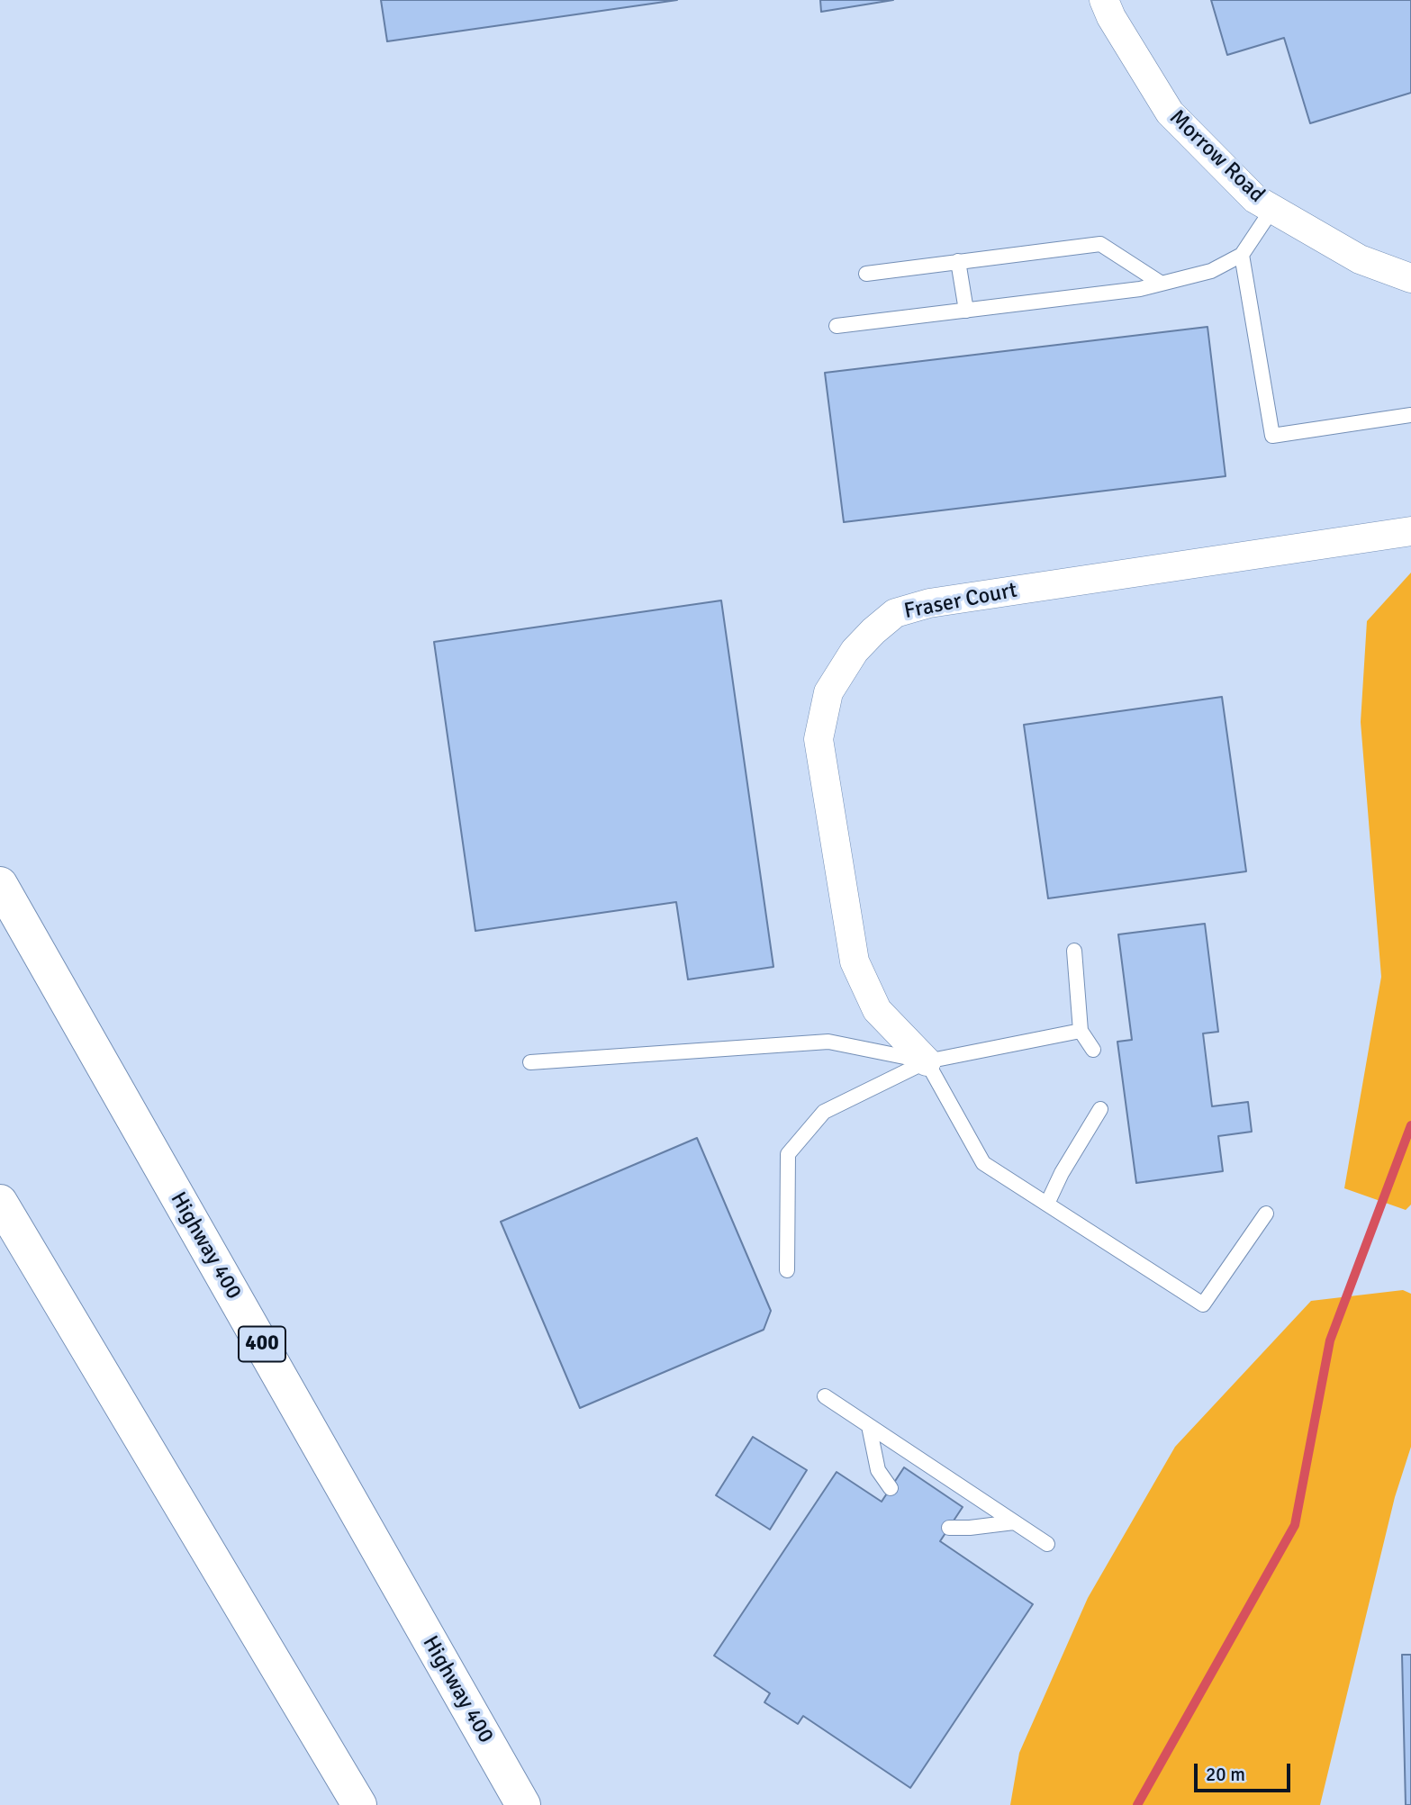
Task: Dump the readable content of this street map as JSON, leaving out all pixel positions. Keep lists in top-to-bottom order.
{
  "streets": {
    "highway": ["Highway 400", "400"],
    "street": ["Morrow Road", "Fraser Court"]
  },
  "scale_bar": "20 m"
}
